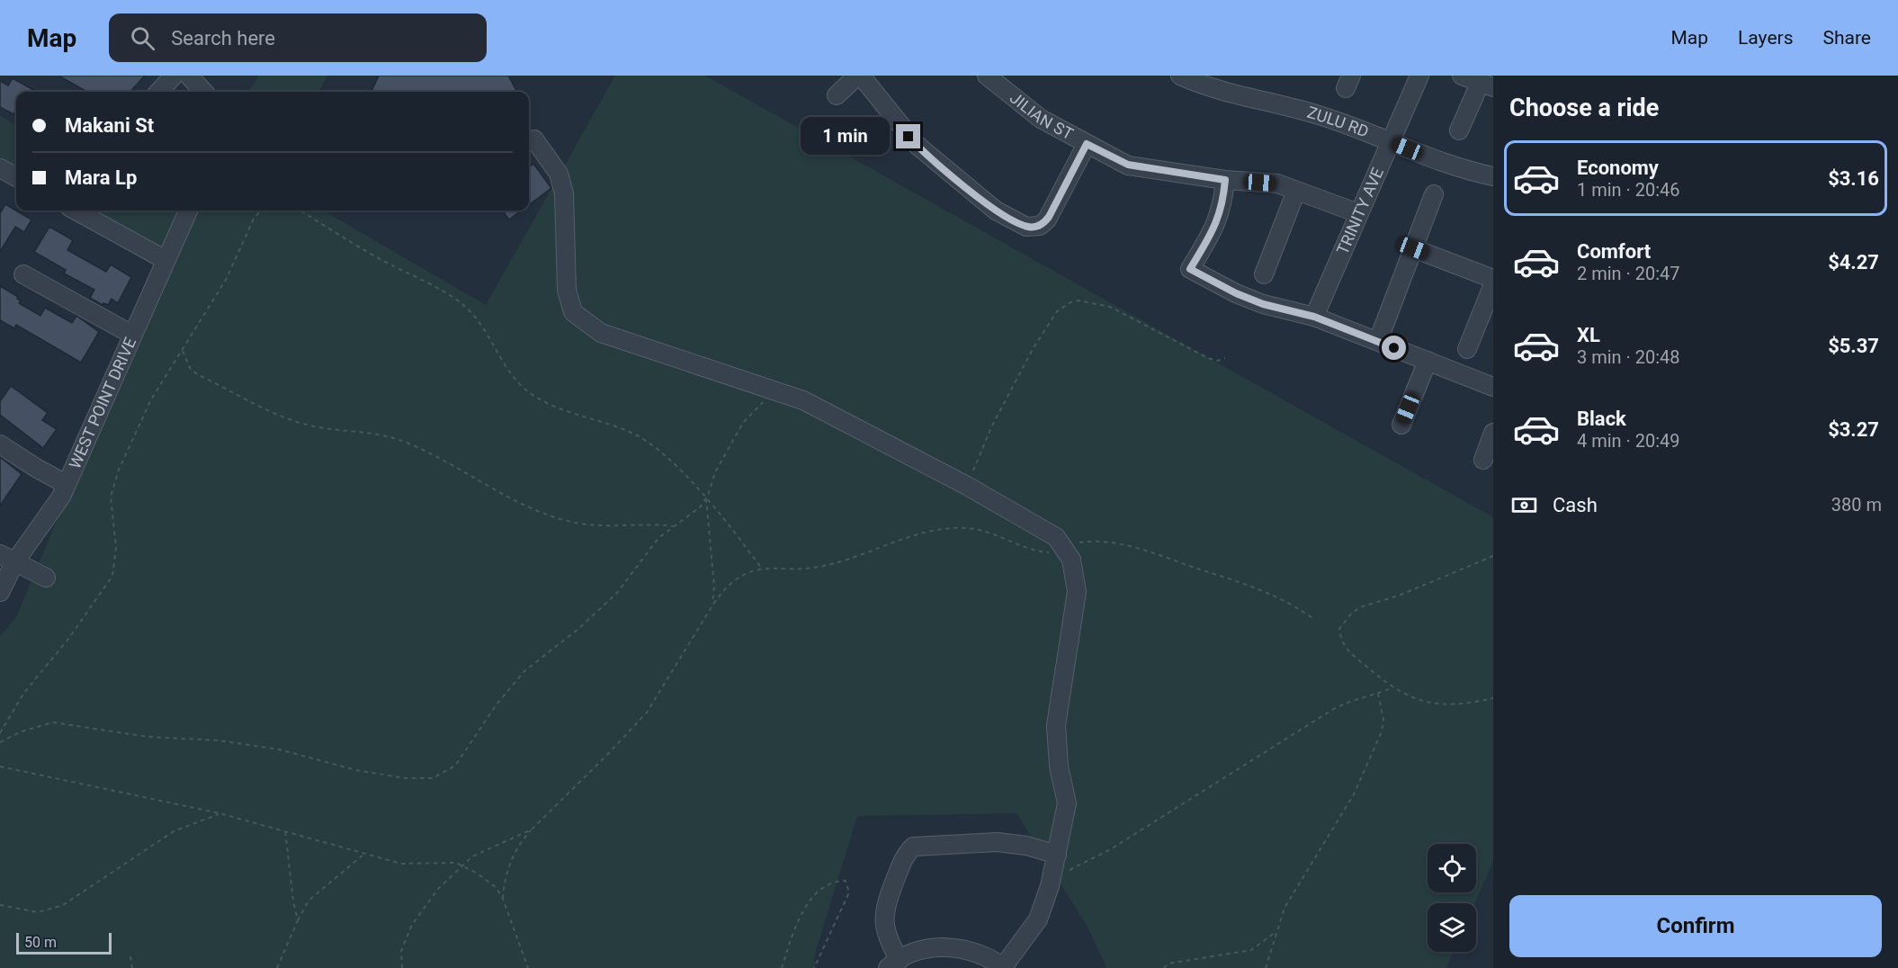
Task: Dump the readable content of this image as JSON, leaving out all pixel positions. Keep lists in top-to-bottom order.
{
  "streets": {
    "street": [
      "JILIAN ST",
      "ZULU RD",
      "TRINITY AVE",
      "WEST POINT DRIVE"
    ]
  },
  "crossings": [
    ["JILIAN ST", "TRINITY AVE"],
    ["ZULU RD", "TRINITY AVE"]
  ],
  "scale_bar": "50 m",
  "page": {
    "header": "Map",
    "search": "Search here",
    "nav": ["Map", "Layers", "Share"],
    "heading": "Choose a ride",
    "banner": ["Makani St", "Mara Lp"],
    "bubble": "1 min",
    "list": [
      {
        "name": "Economy",
        "note": "1 min · 20:46",
        "value": "$3.16"
      },
      {
        "name": "Comfort",
        "note": "2 min · 20:47",
        "value": "$4.27"
      },
      {
        "name": "XL",
        "note": "3 min · 20:48",
        "value": "$5.37"
      },
      {
        "name": "Black",
        "note": "4 min · 20:49",
        "value": "$3.27"
      }
    ],
    "pay": ["Cash", "380 m"],
    "buttons": "Confirm",
    "scale": "50 m"
  }
}
